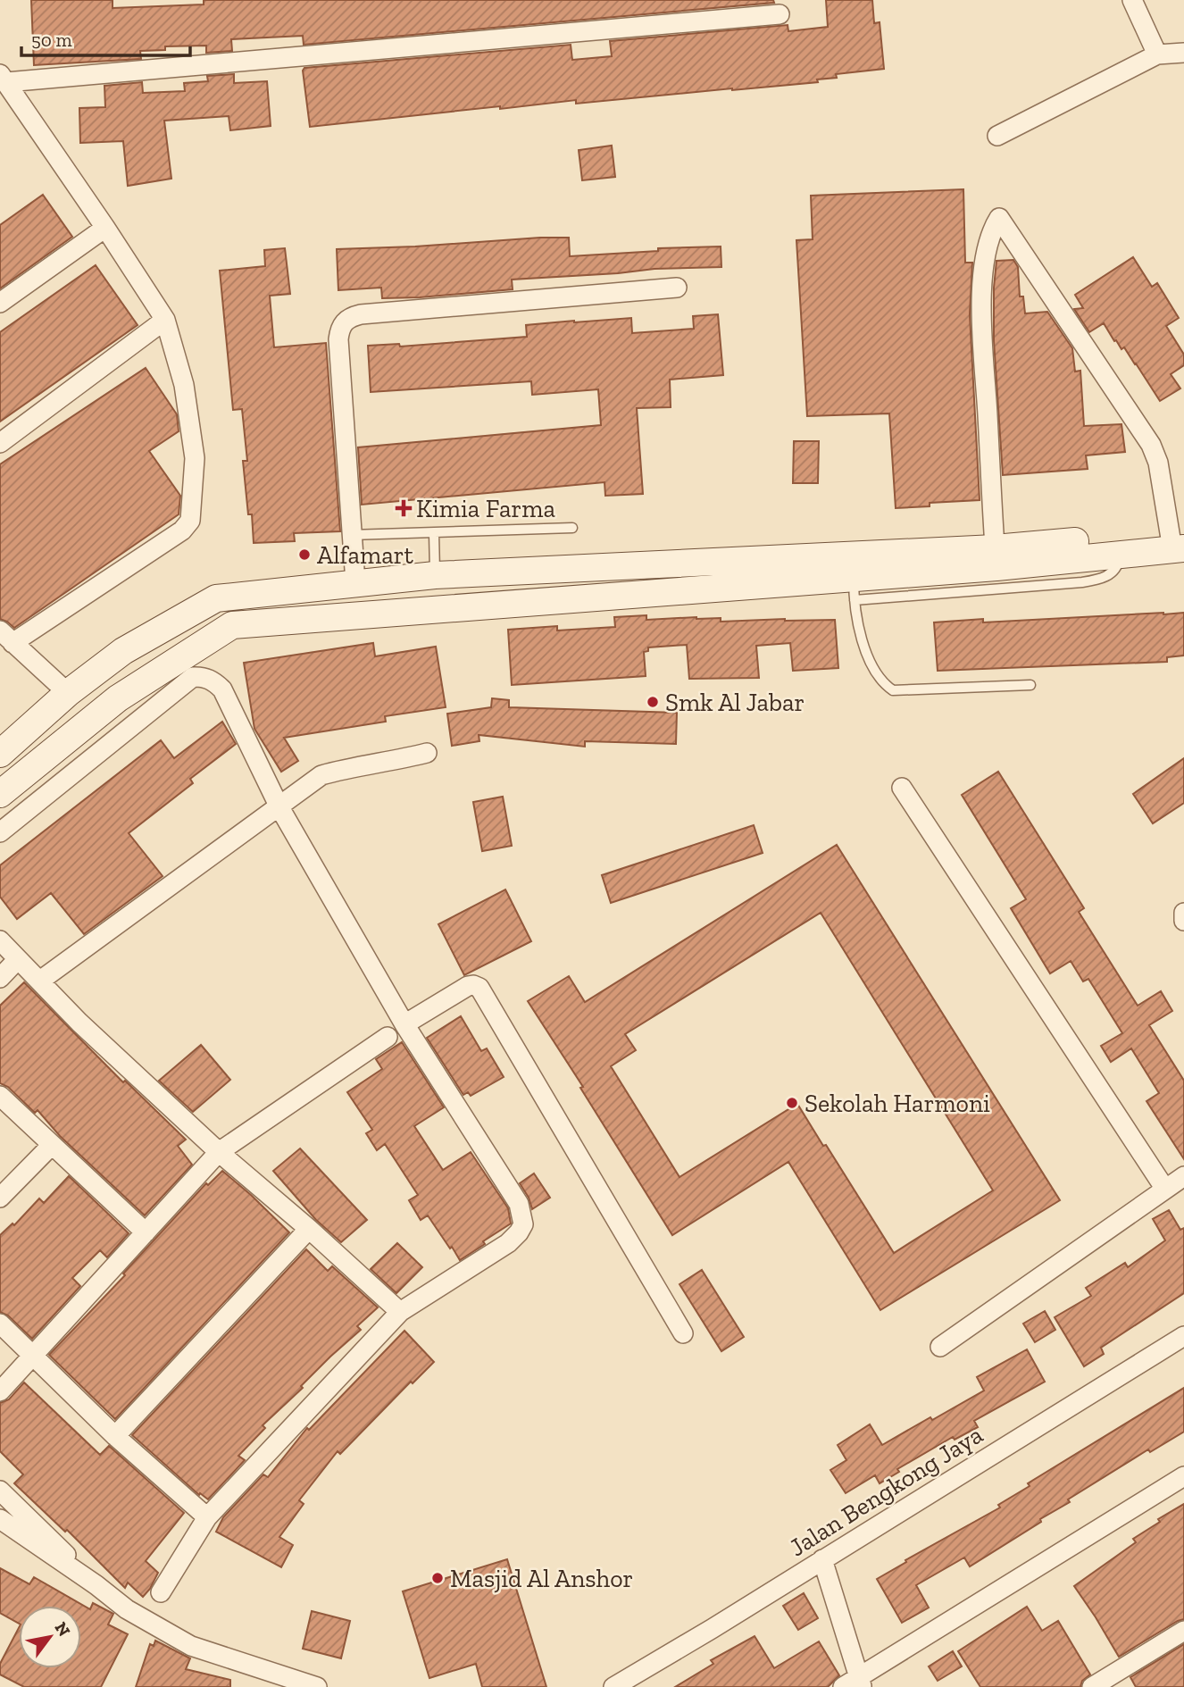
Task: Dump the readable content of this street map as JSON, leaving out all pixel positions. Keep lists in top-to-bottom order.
{
  "streets": {
    "street": ["Jalan Bengkong Jaya"]
  },
  "places": {
    "health": ["Kimia Farma"],
    "other": [
      "Alfamart",
      "Smk Al Jabar",
      "Sekolah Harmoni",
      "Masjid Al Anshor"
    ]
  },
  "scale_bar": "50 m",
  "north": "top right"
}
